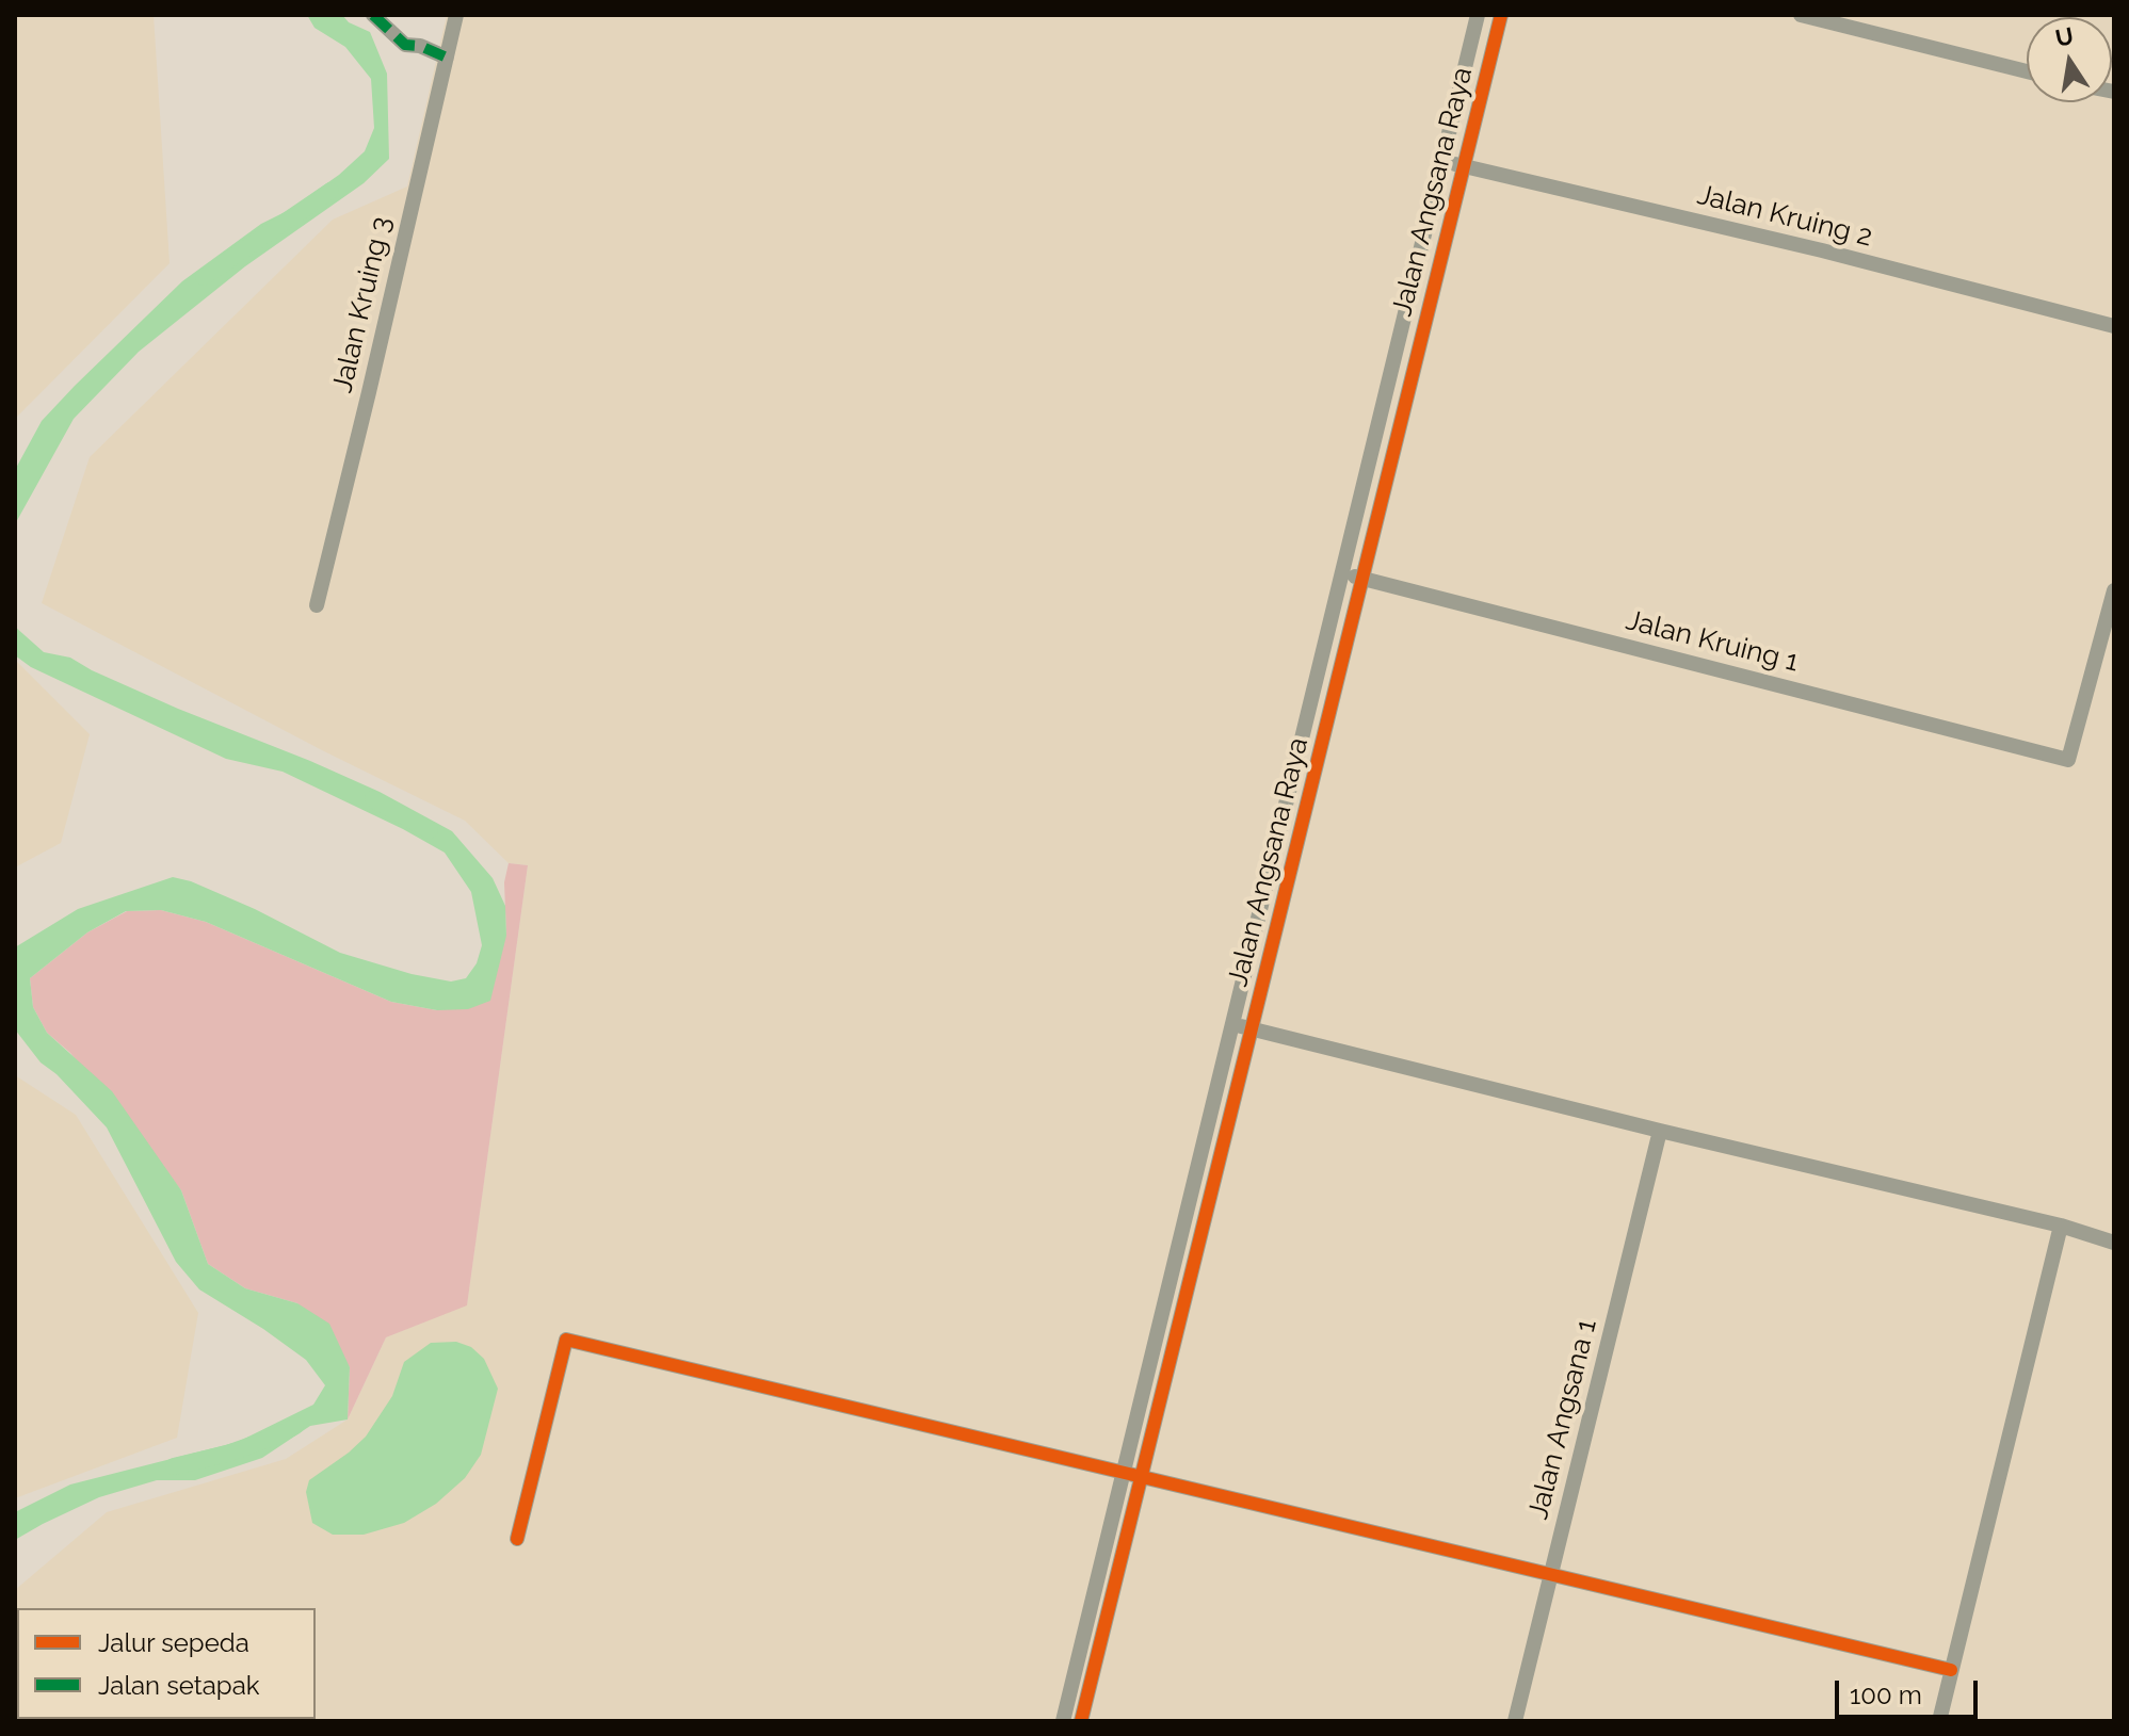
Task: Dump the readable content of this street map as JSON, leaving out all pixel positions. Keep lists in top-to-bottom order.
{
  "streets": {
    "street": [
      "Jalan Angsana Raya",
      "Jalan Kruing 2",
      "Jalan Kruing 3",
      "Jalan Kruing 1",
      "Jalan Angsana 1"
    ]
  },
  "crossings": [
    ["Jalan Angsana Raya", "Jalan Kruing 2"],
    ["Jalan Angsana Raya", "Jalan Kruing 1"]
  ],
  "legend": ["Jalur sepeda", "Jalan setapak"],
  "scale_bar": "100 m",
  "north": "top"
}
